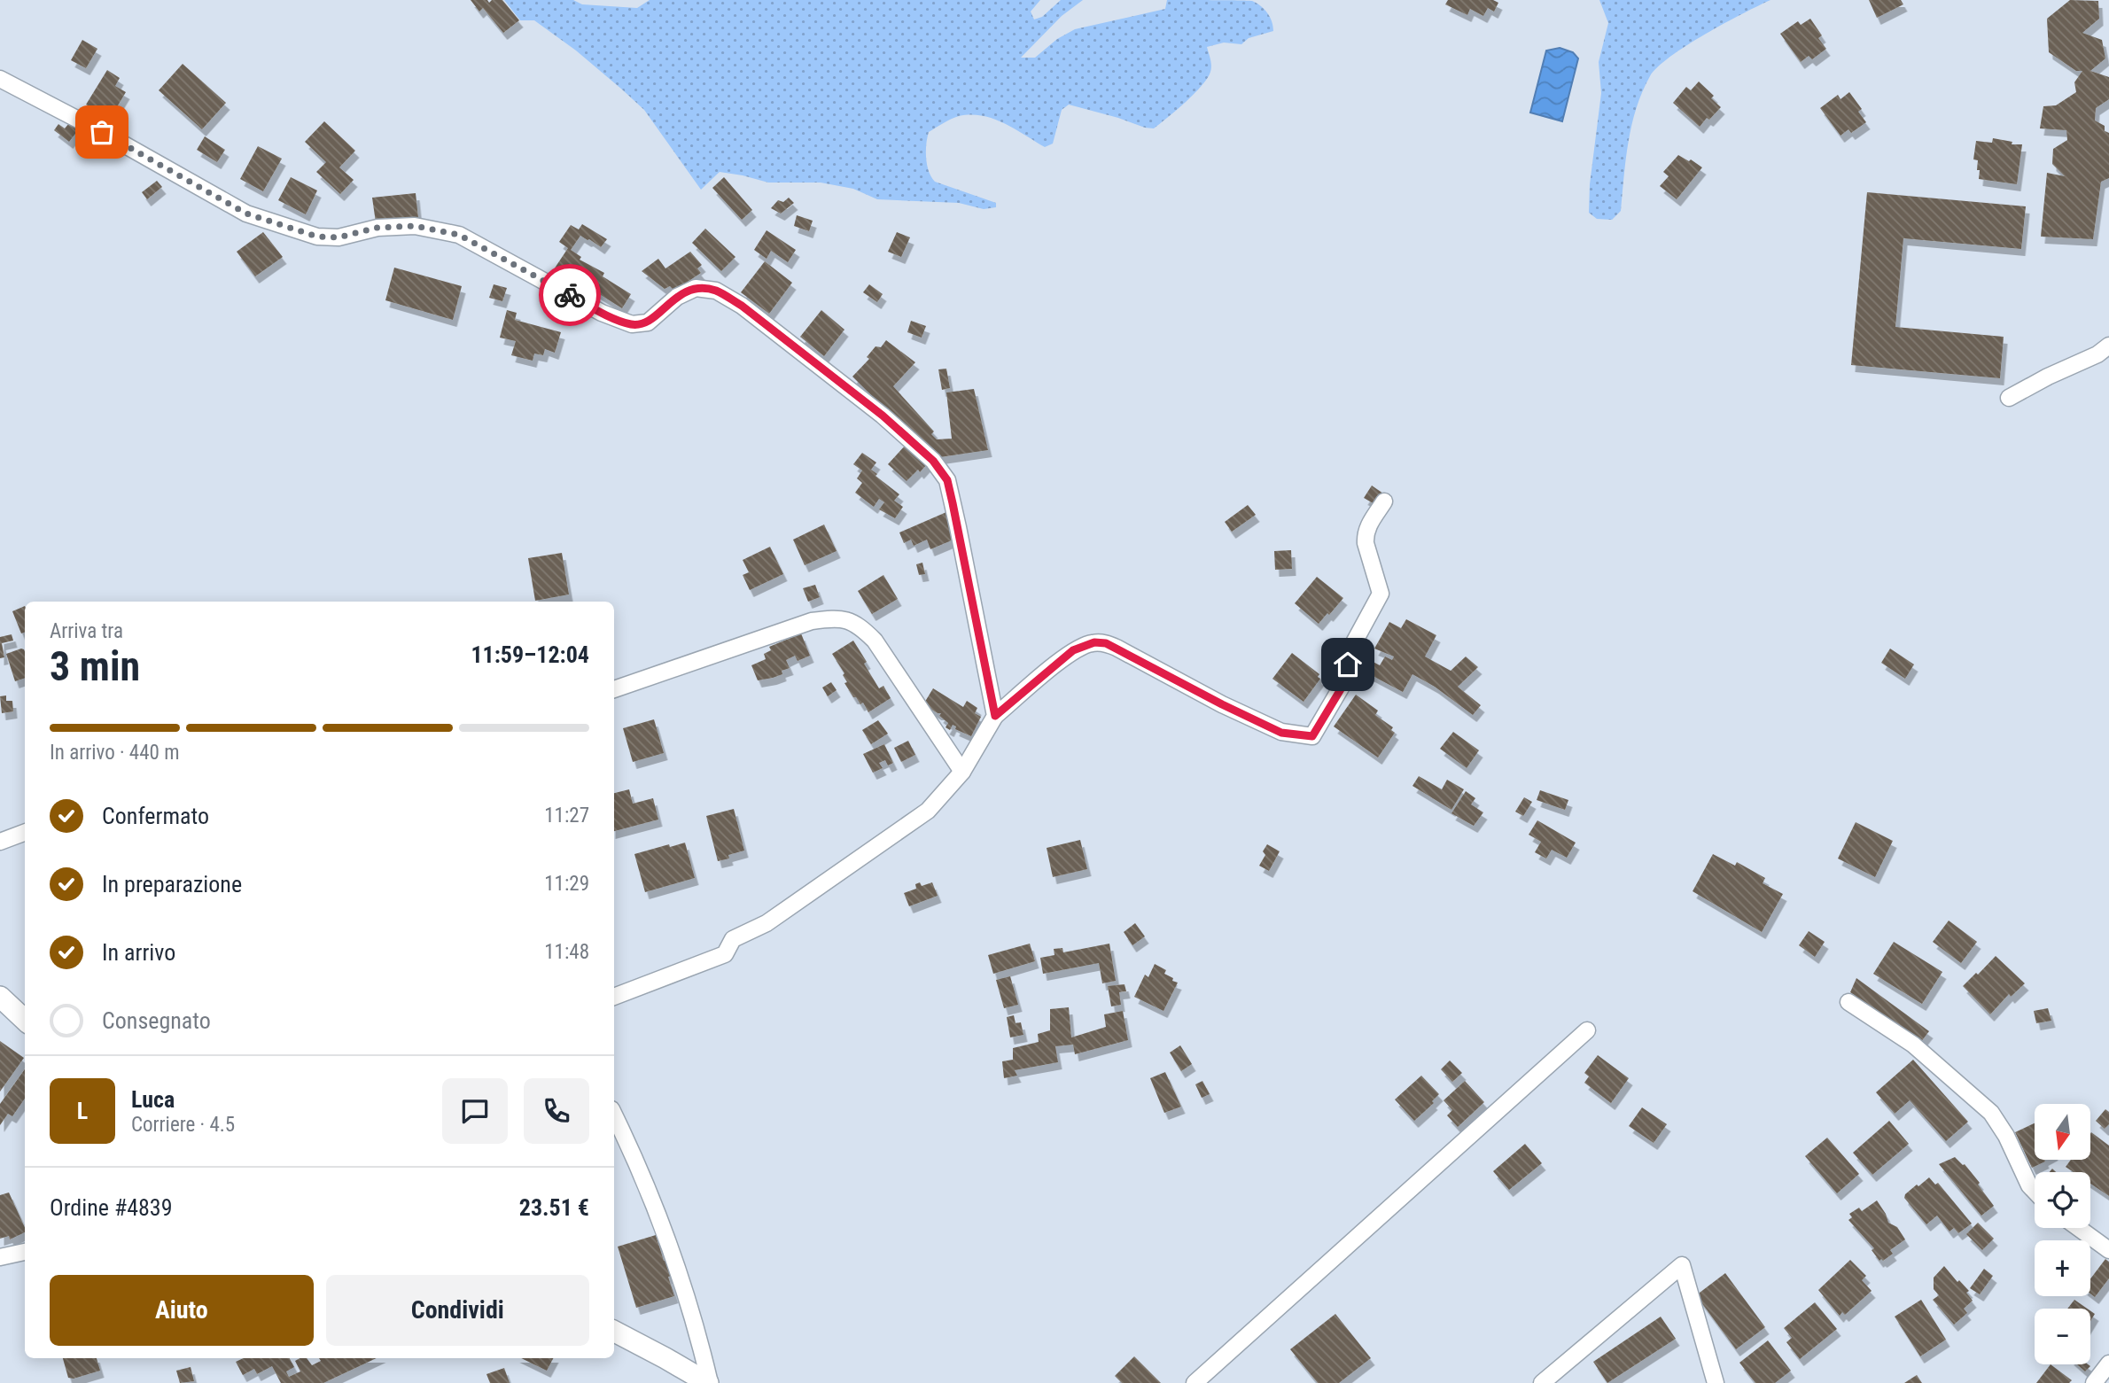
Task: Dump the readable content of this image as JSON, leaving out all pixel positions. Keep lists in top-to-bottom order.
{
  "north": "bottom",
  "page": {
    "heading": ["3 min", "Arriva tra", "11:59–12:04"],
    "panel": [
      "Luca",
      "Corriere · 4.5",
      "Ordine #4839",
      "23.51 €"
    ],
    "bar": "In arrivo · 440 m",
    "list": [
      ["Confermato", "11:27"],
      ["In preparazione", "11:29"],
      ["In arrivo", "11:48"],
      "Consegnato"
    ],
    "round": "L",
    "map_buttons": ["+", "−"],
    "buttons": ["Aiuto", "Condividi"]
  }
}
